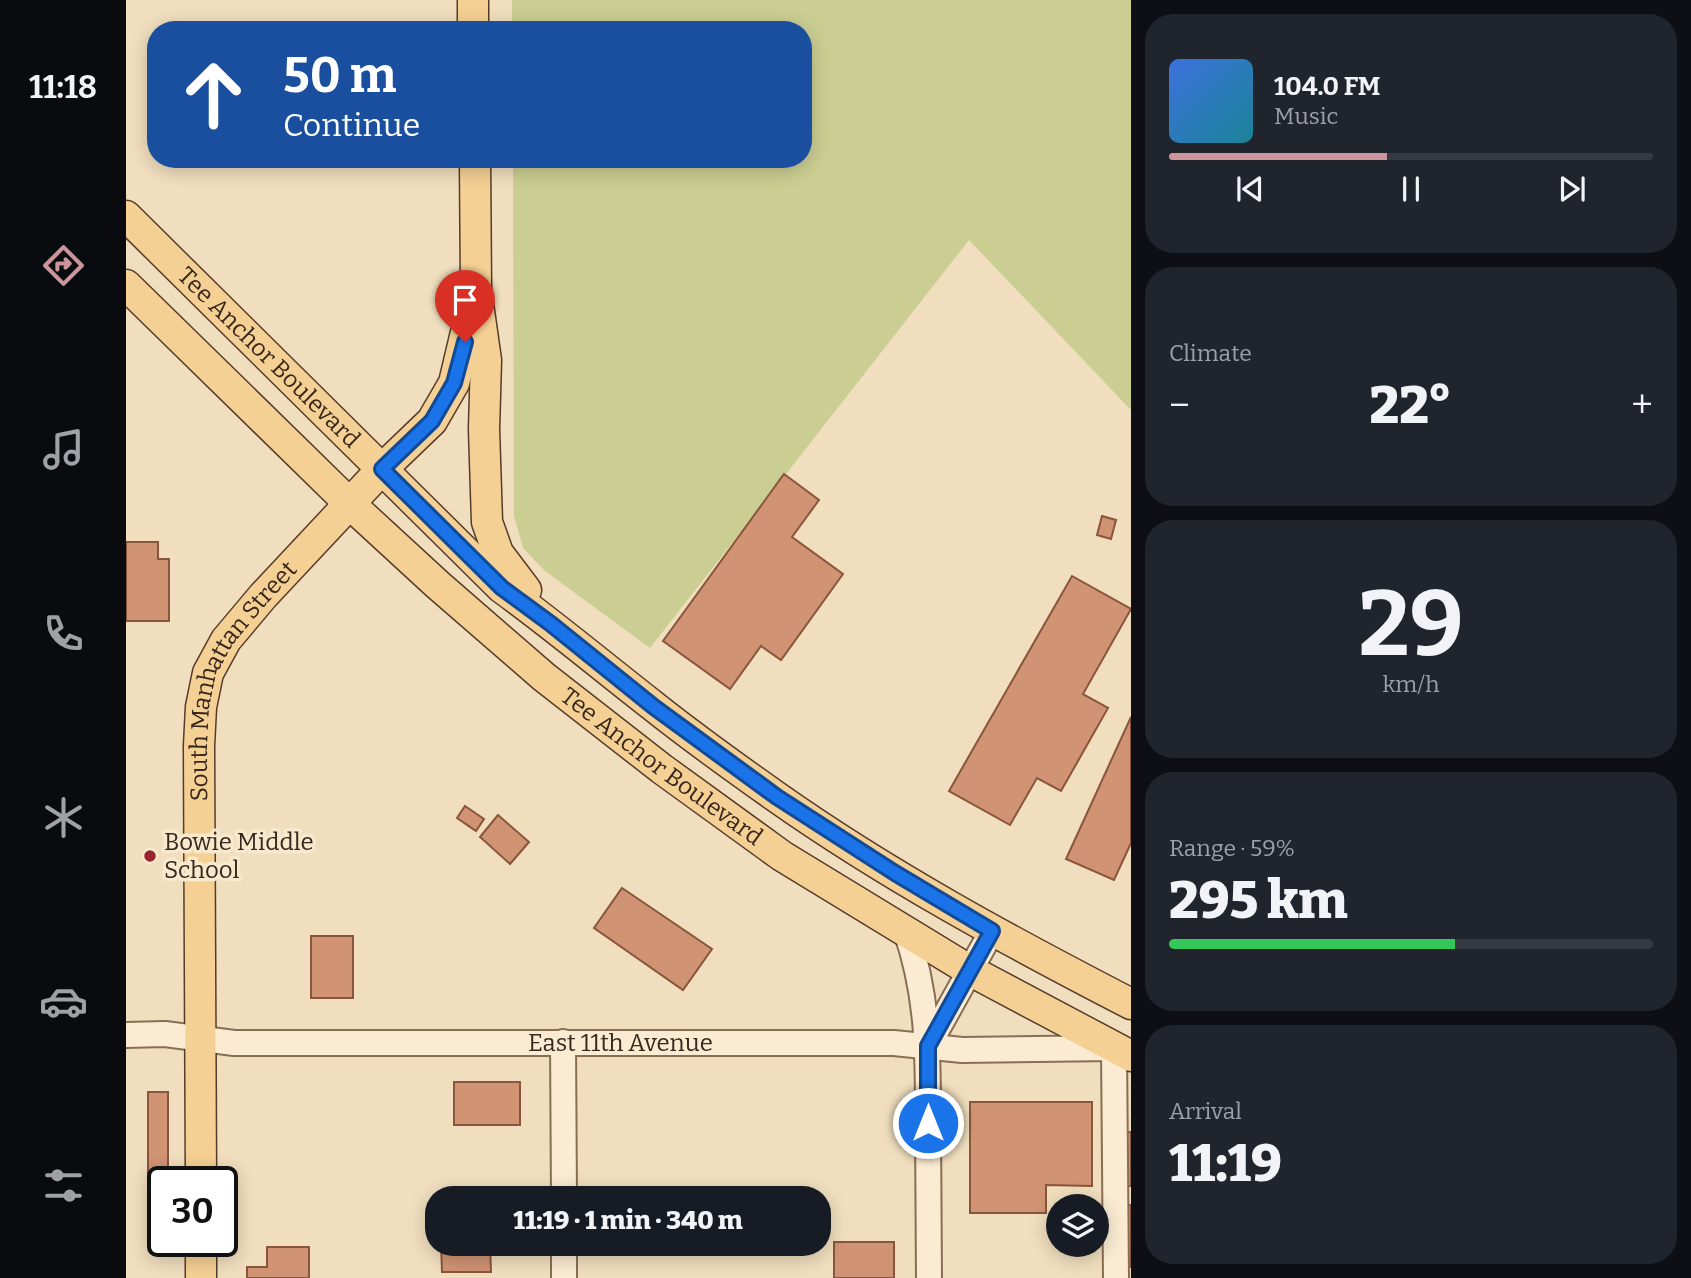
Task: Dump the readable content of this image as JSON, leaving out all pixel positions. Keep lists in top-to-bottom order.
{
  "streets": {
    "main road": ["Tee Anchor Boulevard", "South Manhattan Street"],
    "street": ["East 11th Avenue"]
  },
  "crossings": [
    ["Tee Anchor Boulevard", "South Manhattan Street"],
    ["Tee Anchor Boulevard", "East 11th Avenue"],
    ["South Manhattan Street", "East 11th Avenue"]
  ],
  "places": ["Bowie Middle School"],
  "page": {
    "tabs": "11:18",
    "turn": ["50 m", "Continue"],
    "song": ["104.0 FM", "Music"],
    "tile": [
      "Climate",
      ["29", "km/h"],
      ["Range · 59%", "295 km"],
      ["Arrival", "11:19"]
    ],
    "heat": ["−", "22°", "+"],
    "limit": "30",
    "trip": "11:19 · 1 min · 340 m"
  }
}
